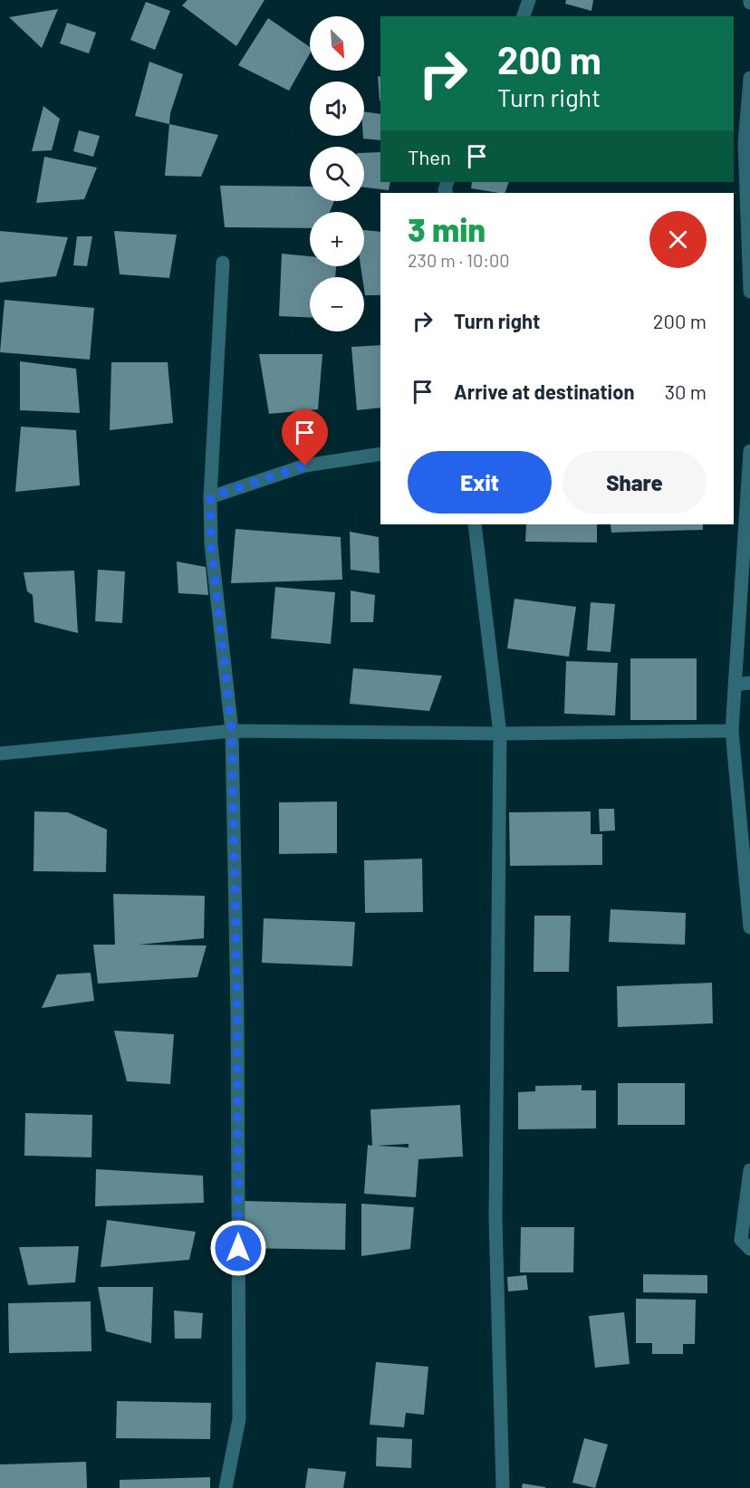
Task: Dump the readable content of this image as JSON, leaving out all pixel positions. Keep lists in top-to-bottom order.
{
  "north": "bottom right",
  "page": {
    "map_buttons": ["+", "−"],
    "turn": ["200 m", "Turn right"],
    "then": "Then",
    "heading": ["3 min", "230 m · 10:00"],
    "list": [
      {
        "name": "Turn right",
        "value": "200 m"
      },
      {
        "name": "Arrive at destination",
        "value": "30 m"
      }
    ],
    "buttons": ["Exit", "Share"]
  }
}
